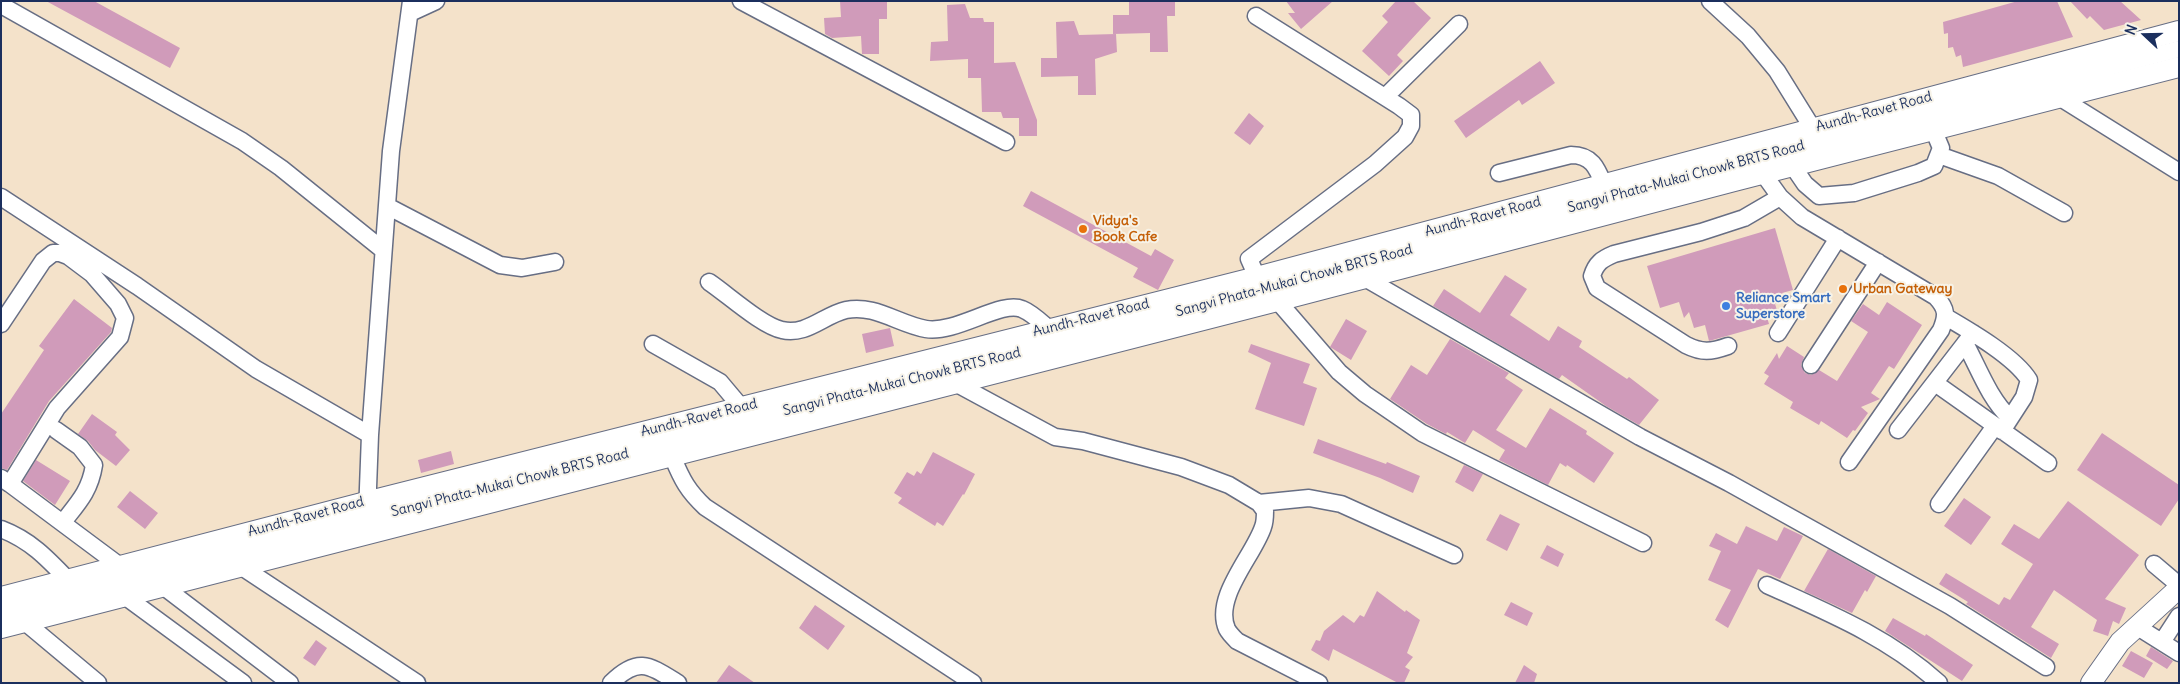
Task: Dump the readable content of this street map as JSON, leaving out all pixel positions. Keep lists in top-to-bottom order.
{
  "streets": {
    "main road": ["Aundh-Ravet Road"],
    "street": ["Sangvi Phata-Mukai Chowk BRTS Road"]
  },
  "crossings": [
    ["Aundh-Ravet Road", "Sangvi Phata-Mukai Chowk BRTS Road"]
  ],
  "places": ["Vidya's Book Cafe", "Urban Gateway", "Reliance Smart Superstore"],
  "north": "left"
}
